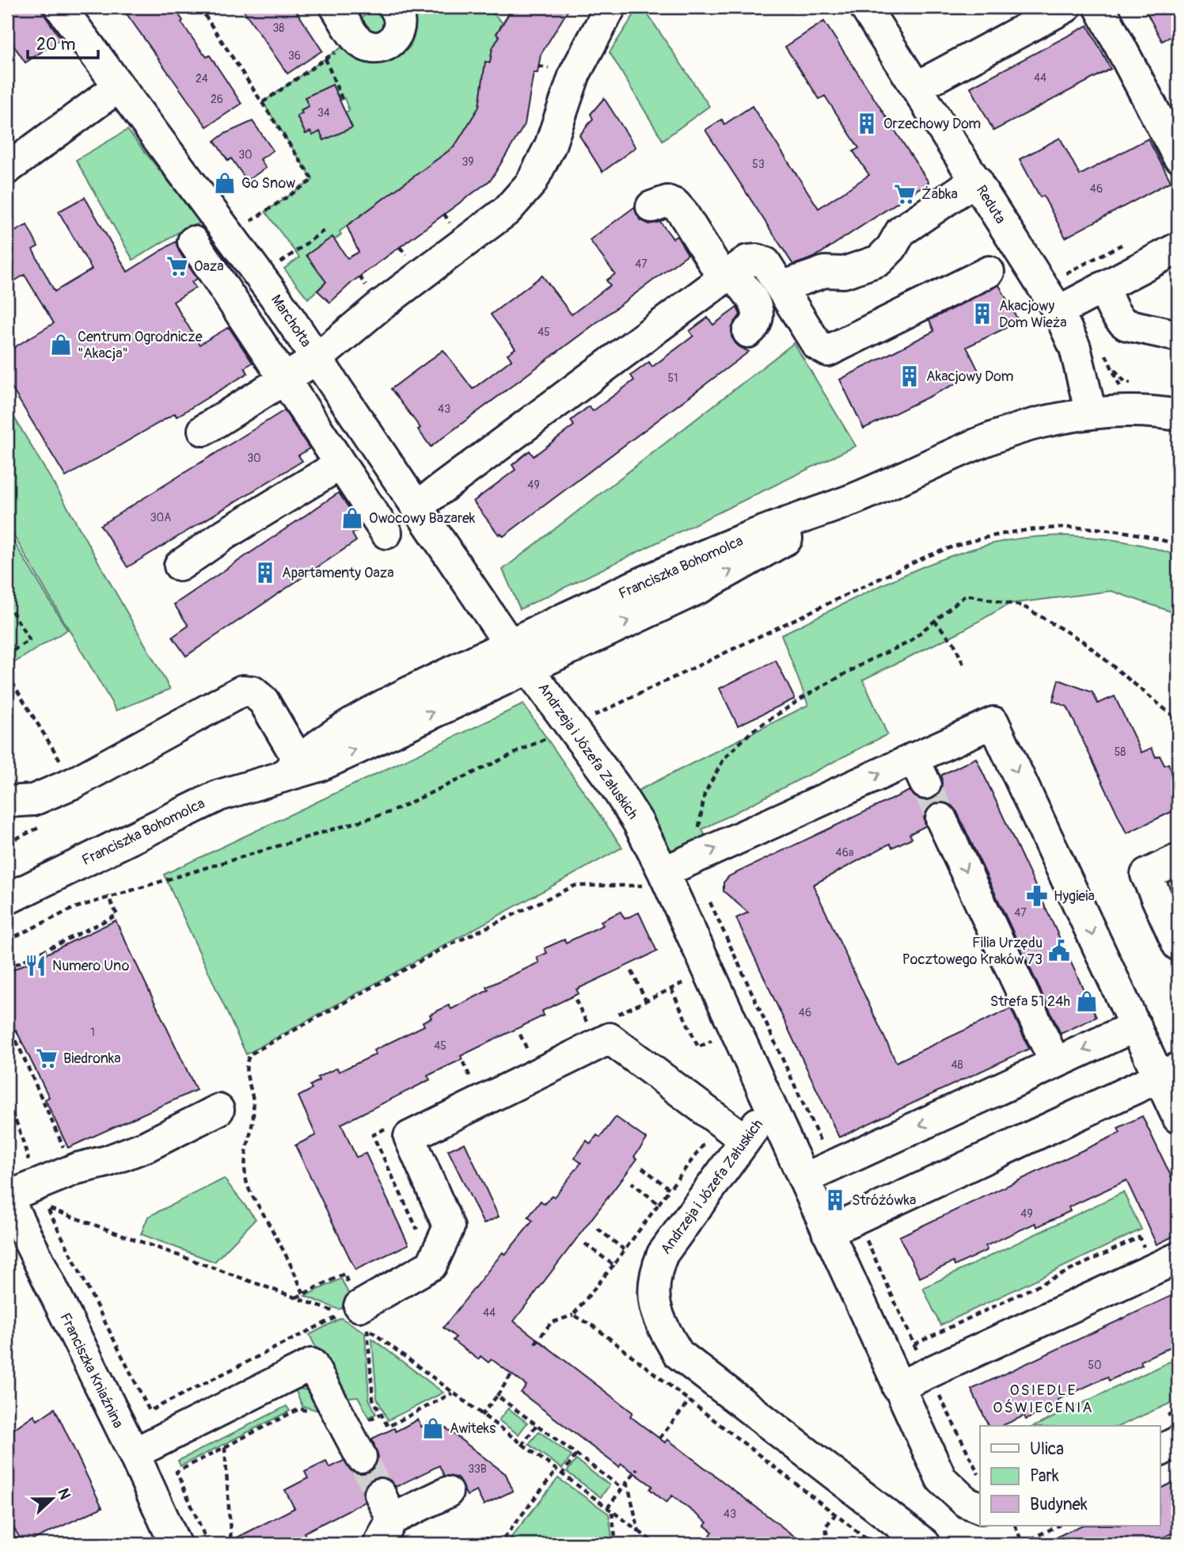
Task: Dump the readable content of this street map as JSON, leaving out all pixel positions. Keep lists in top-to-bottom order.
{
  "streets": {
    "street": [
      "Reduta",
      "Marchołta",
      "Franciszka Bohomolca",
      "Andrzeja i Józefa Załuskich",
      "Franciszka Kniaźnina"
    ]
  },
  "crossings": [
    ["Reduta", "Franciszka Bohomolca"],
    ["Marchołta", "Franciszka Bohomolca"],
    ["Franciszka Bohomolca", "Andrzeja i Józefa Załuskich"]
  ],
  "districts": ["OSIEDLE OŚWIECENIA"],
  "places": {
    "building": [
      "Orzechowy Dom",
      "Akacjowy Dom Wieża",
      "Akacjowy Dom",
      "Apartamenty Oaza",
      "Stróżówka"
    ],
    "shop": [
      "Go Snow",
      "Centrum Ogrodnicze \"Akacja\"",
      "Owocowy Bazarek",
      "Strefa 51 24h",
      "Awiteks"
    ],
    "supermarket": ["Żabka", "Oaza", "Biedronka"],
    "pharmacy": ["Hygieia"],
    "public building": ["Filia Urzędu Pocztowego Kraków 73"],
    "restaurant": ["Numero Uno"]
  },
  "house_numbers": [
    "38",
    "36",
    "44",
    "24",
    "26",
    "34",
    "30",
    "39",
    "53",
    "46",
    "47",
    "45",
    "51",
    "43",
    "30",
    "49",
    "30A",
    "58",
    "46a",
    "47",
    "46",
    "1",
    "45",
    "48",
    "49",
    "44",
    "50",
    "33B",
    "43"
  ],
  "legend": ["Ulica", "Park", "Budynek"],
  "scale_bar": "20 m",
  "north": "right"
}
